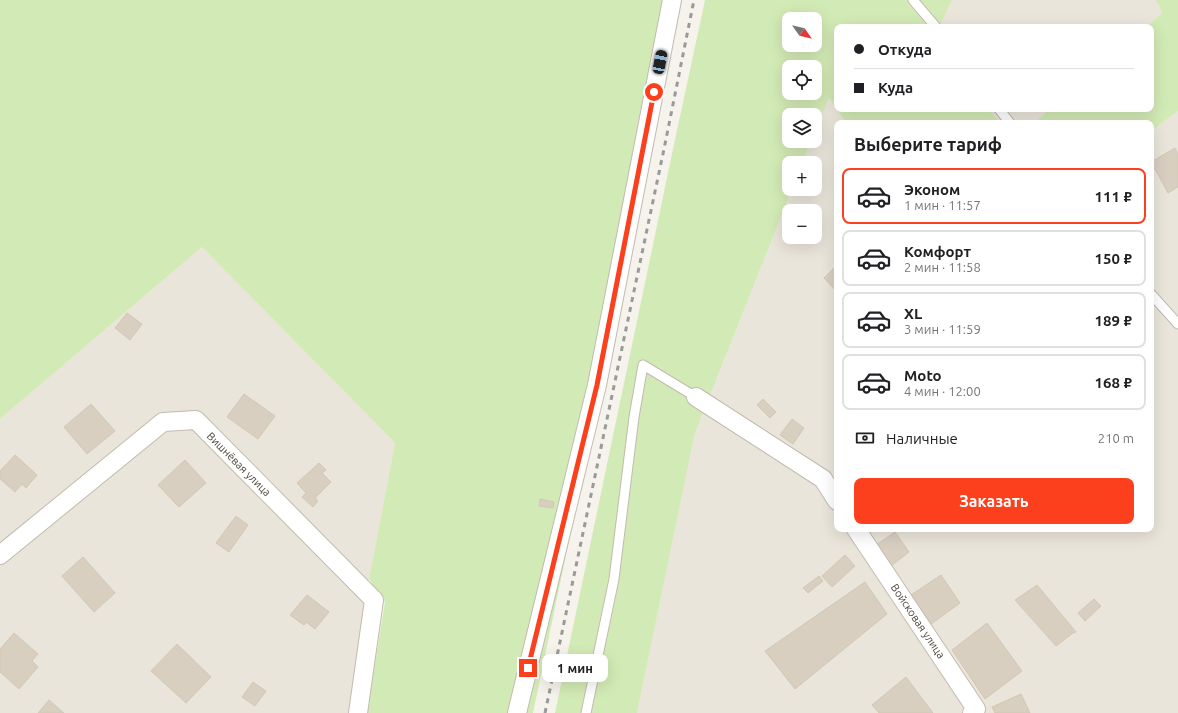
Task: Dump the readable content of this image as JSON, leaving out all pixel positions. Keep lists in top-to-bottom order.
{
  "streets": {
    "street": ["Вишнёвая улица", "Войсковая улица"]
  },
  "north": "bottom right",
  "page": {
    "map_buttons": ["+", "−"],
    "banner": ["Откуда", "Куда"],
    "heading": "Выберите тариф",
    "list": [
      {
        "name": "Эконом",
        "note": "1 мин · 11:57",
        "value": "111 ₽"
      },
      {
        "name": "Комфорт",
        "note": "2 мин · 11:58",
        "value": "150 ₽"
      },
      {
        "name": "XL",
        "note": "3 мин · 11:59",
        "value": "189 ₽"
      },
      {
        "name": "Moto",
        "note": "4 мин · 12:00",
        "value": "168 ₽"
      }
    ],
    "pay": ["Наличные", "210 m"],
    "buttons": "Заказать",
    "bubble": "1 мин"
  }
}
